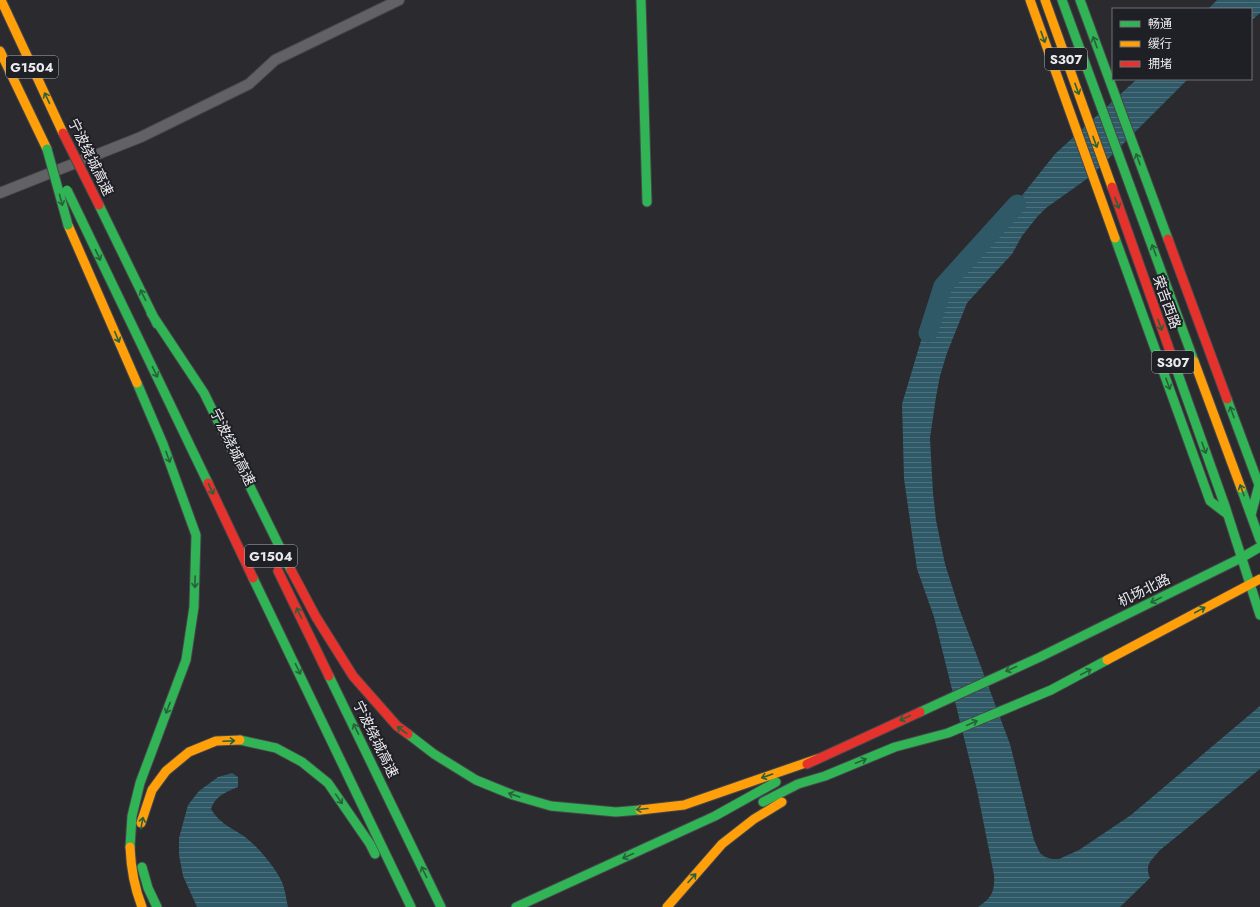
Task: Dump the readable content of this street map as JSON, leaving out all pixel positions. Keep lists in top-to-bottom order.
{
  "streets": {
    "main road": [
      "S307",
      "G1504",
      "宁波绕城高速",
      "荣吉西路",
      "机场北路"
    ]
  },
  "crossings": [
    ["荣吉西路", "机场北路"]
  ],
  "legend": ["畅通", "缓行", "拥堵"]
}
